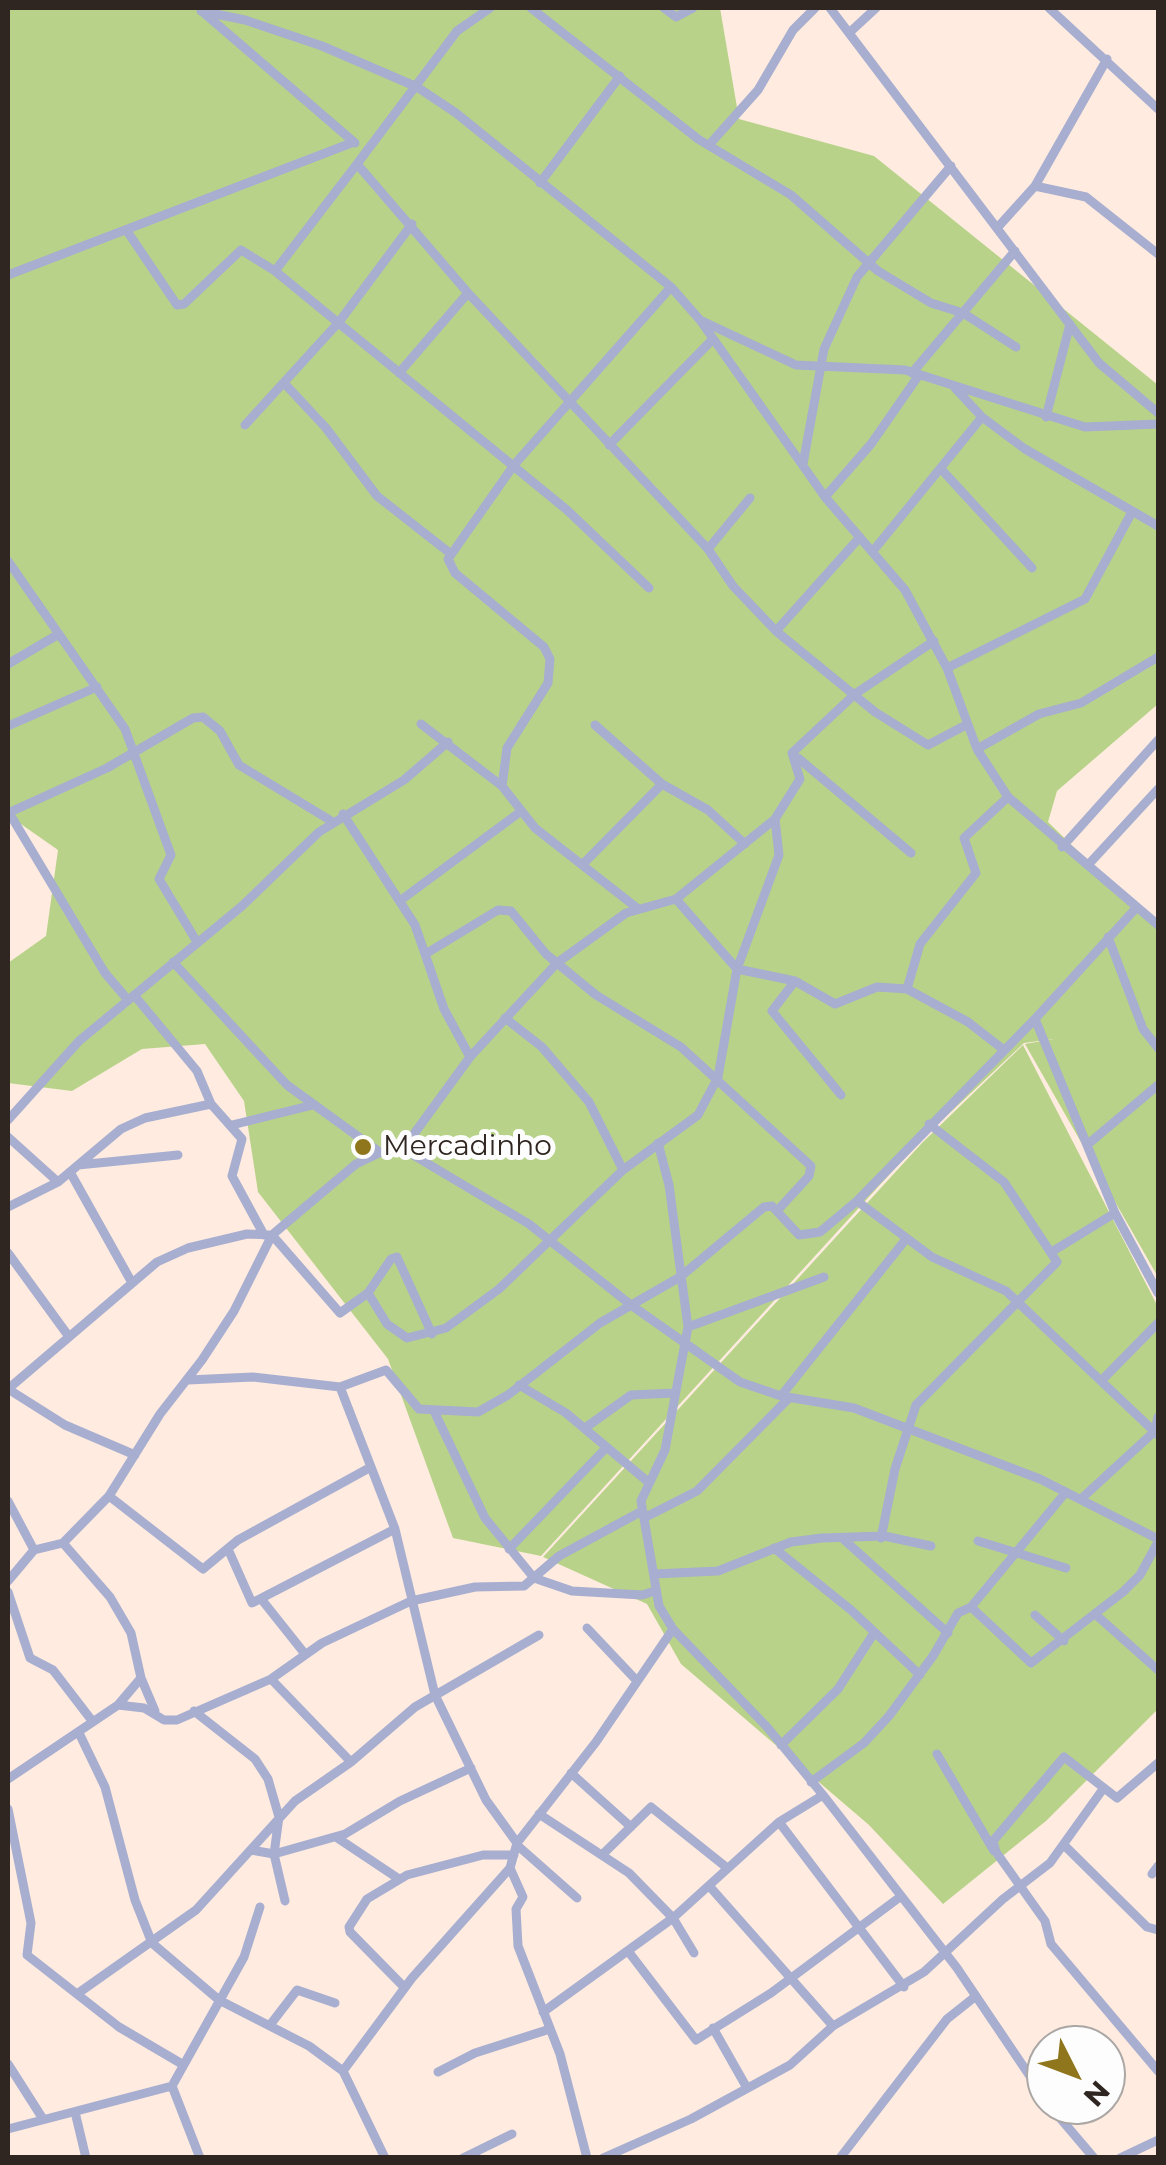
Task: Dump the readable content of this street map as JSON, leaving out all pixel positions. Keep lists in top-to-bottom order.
{
  "places": ["Mercadinho"],
  "north": "bottom right"
}
